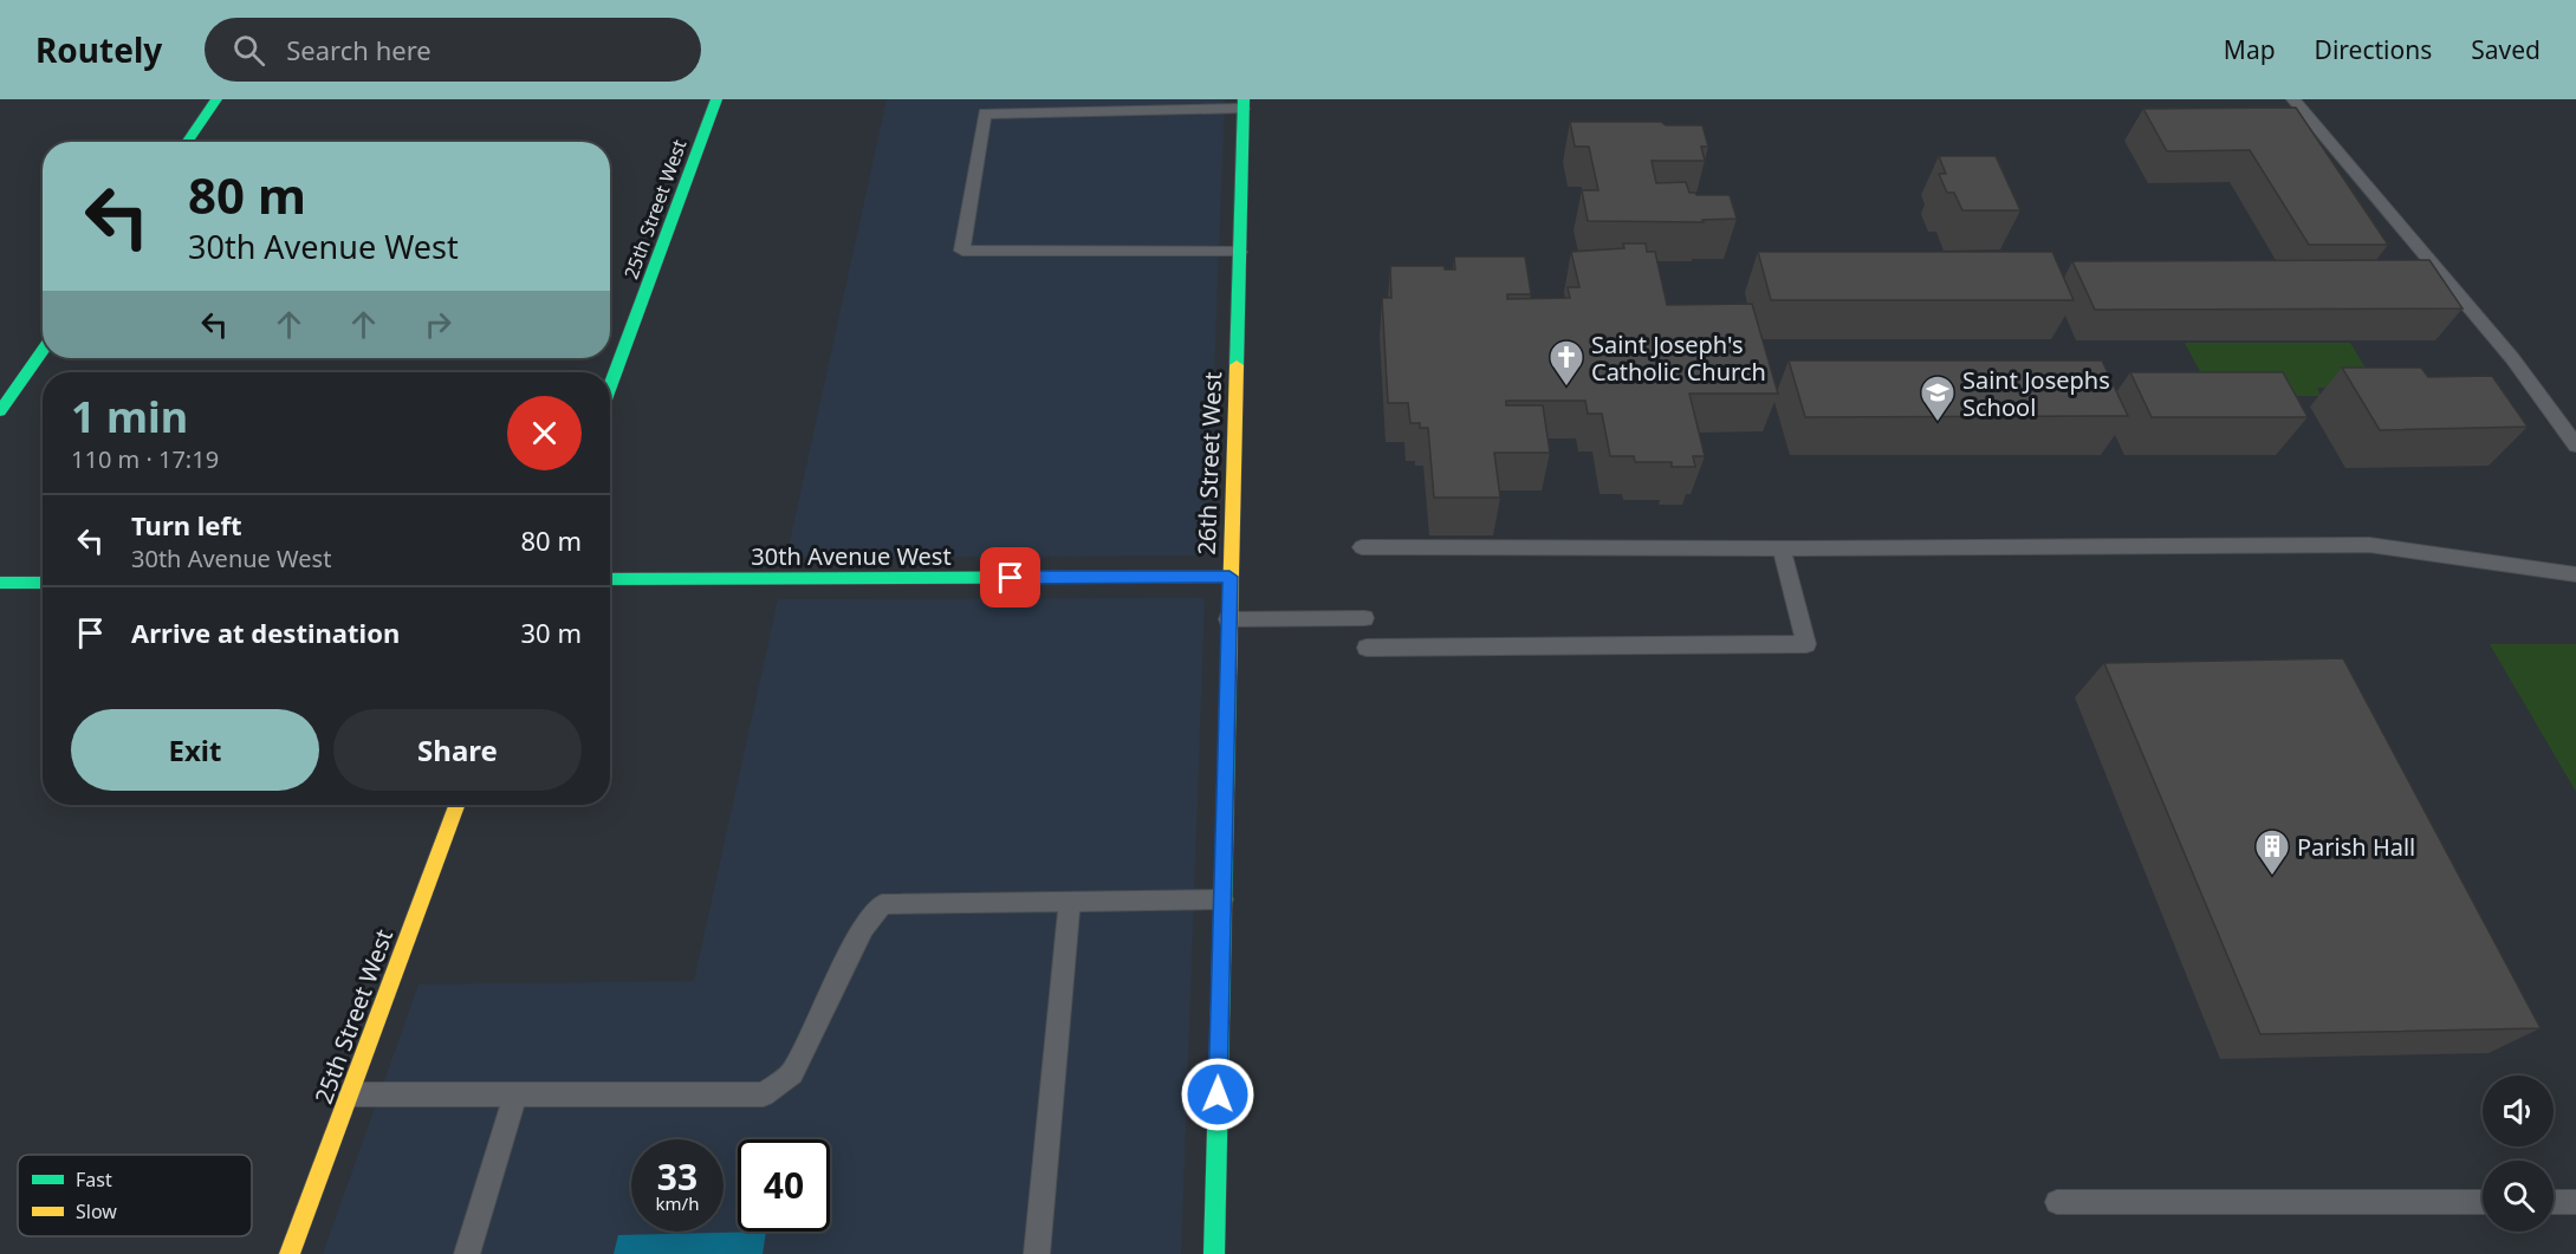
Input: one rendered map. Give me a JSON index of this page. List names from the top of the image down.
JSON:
{
  "streets": {
    "street": ["25th Street West", "26th Street West", "30th Avenue West"]
  },
  "crossings": [
    ["26th Street West", "30th Avenue West"]
  ],
  "places": {
    "church": ["Saint Joseph's Catholic Church"],
    "school or university": ["Saint Josephs School"],
    "building": ["Parish Hall"]
  },
  "legend": ["Fast", "Slow"],
  "page": {
    "header": "Routely",
    "search": "Search here",
    "nav": ["Map", "Directions", "Saved"],
    "turn": ["80 m", "30th Avenue West"],
    "heading": ["1 min", "110 m · 17:19"],
    "list": [
      {
        "name": "Turn left",
        "note": "30th Avenue West",
        "value": "80 m"
      },
      {
        "name": "Arrive at destination",
        "value": "30 m"
      }
    ],
    "buttons": ["Exit", "Share"],
    "speed": "33 km/h",
    "limit": "40"
  }
}
